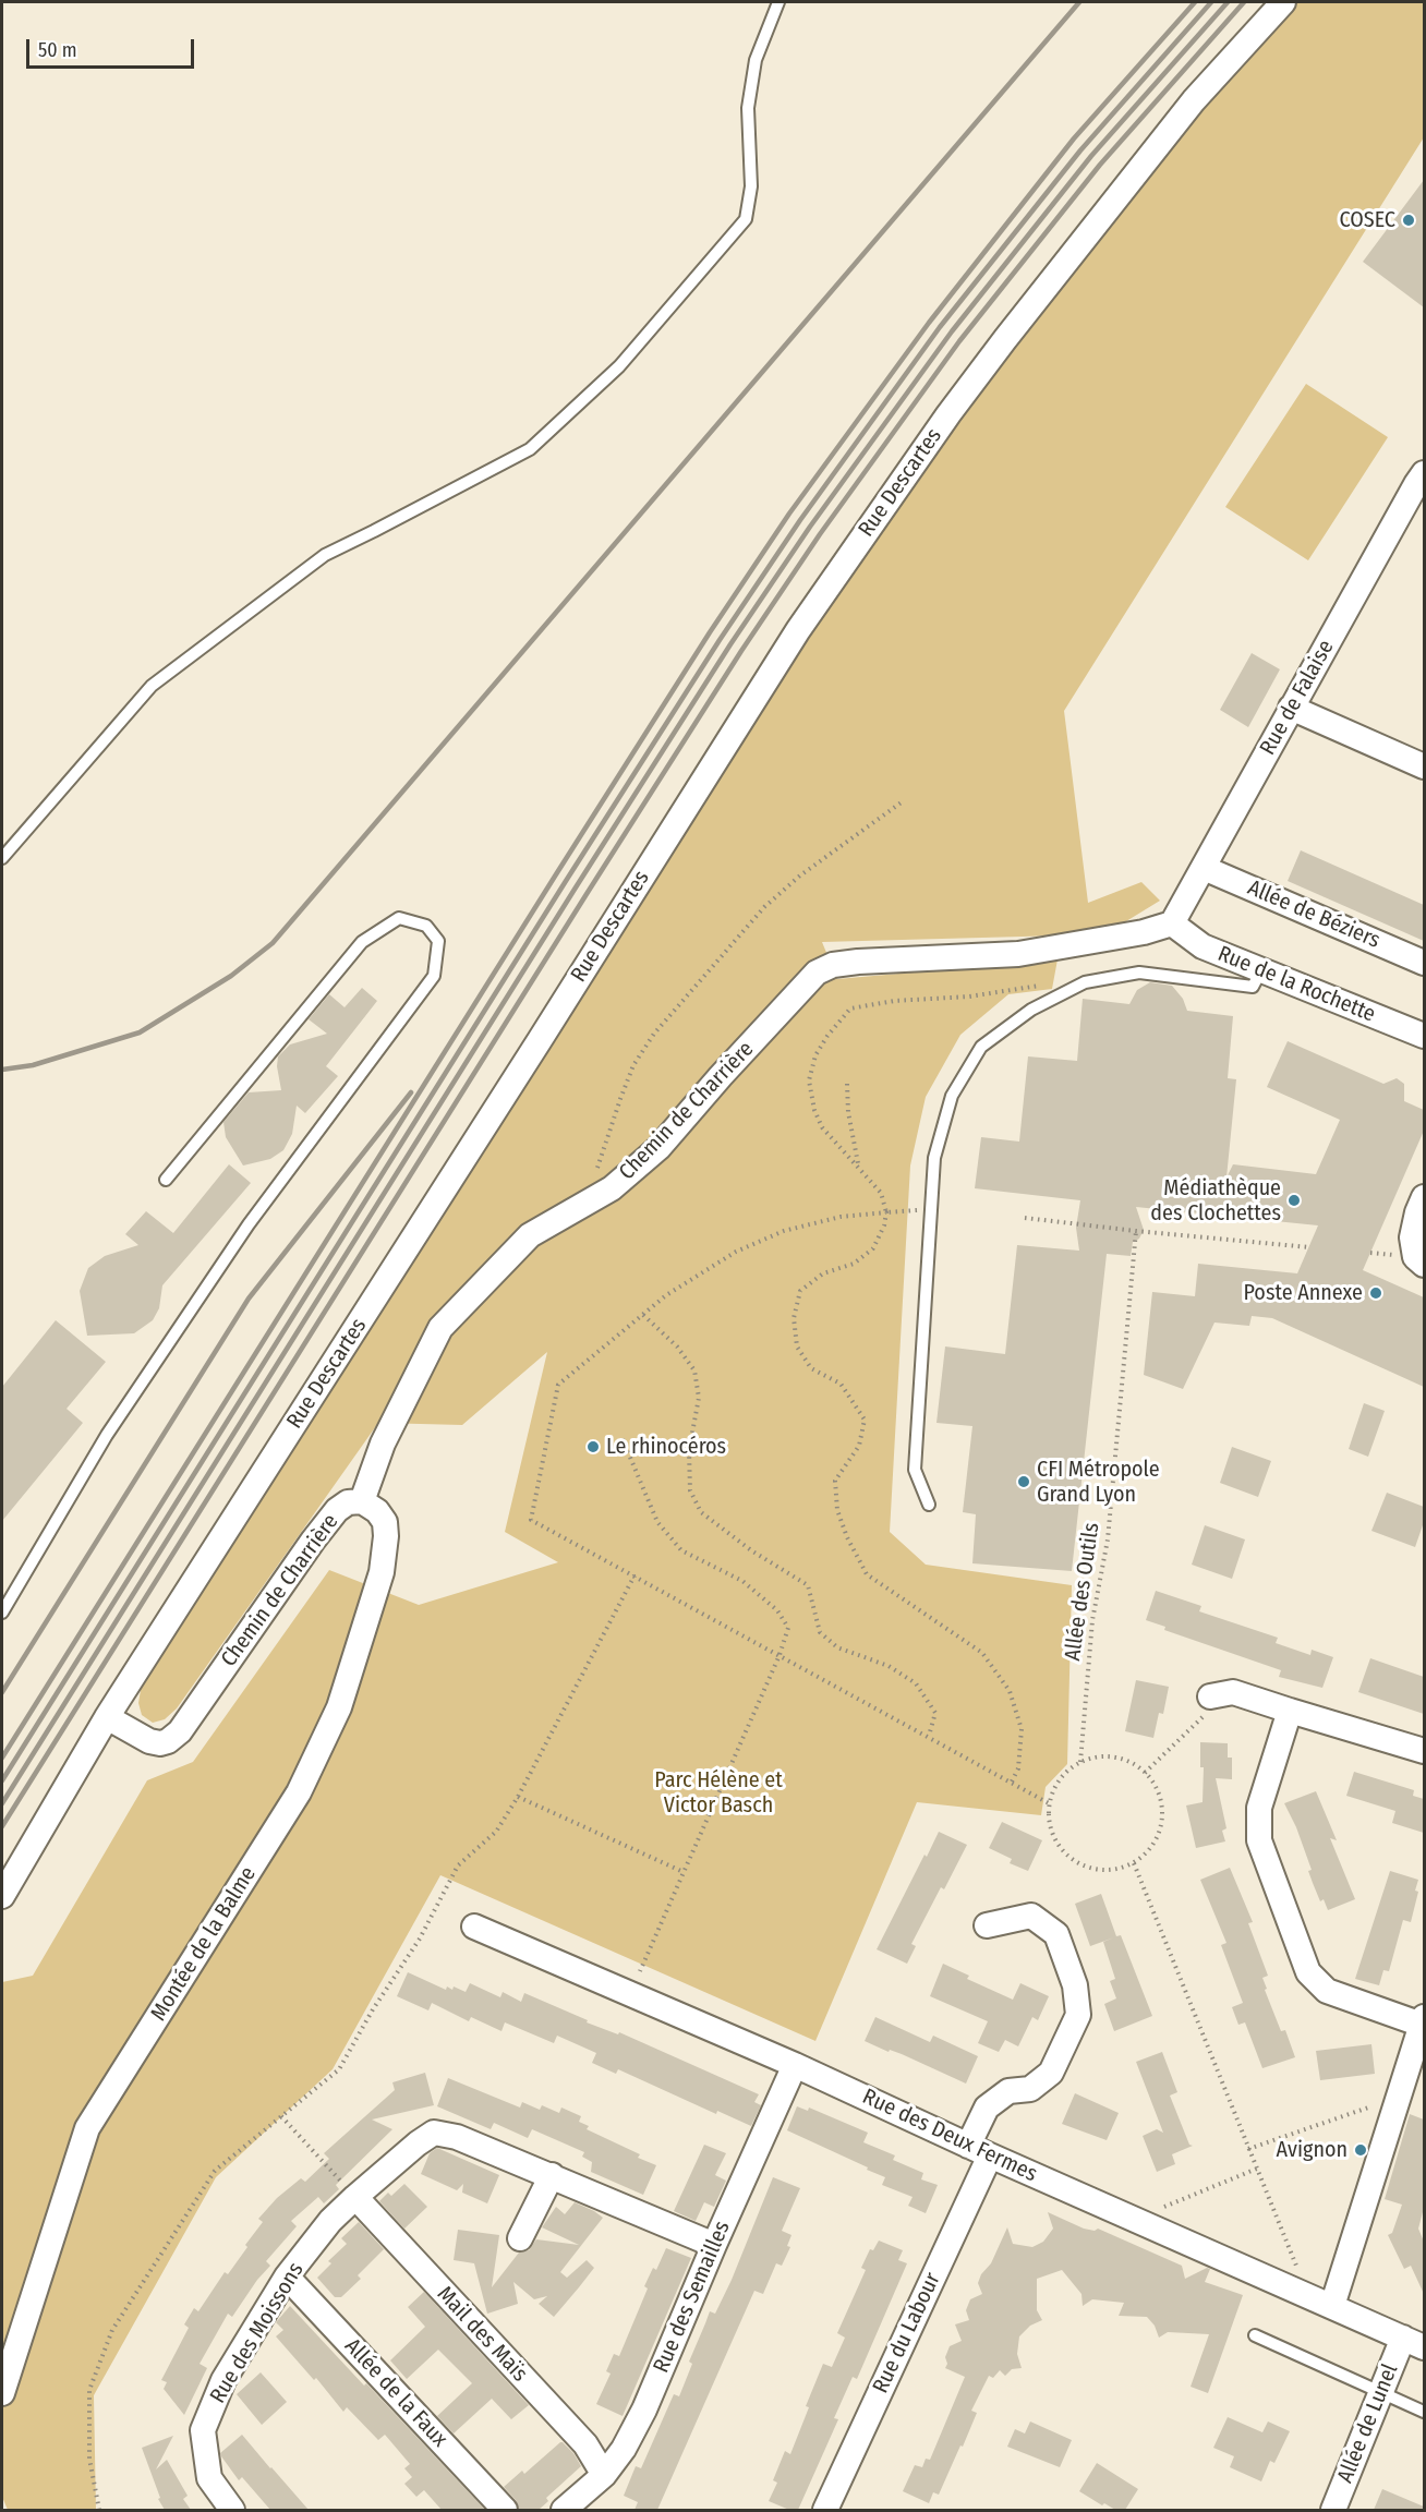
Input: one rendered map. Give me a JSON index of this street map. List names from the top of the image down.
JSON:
{
  "streets": {
    "street": [
      "Rue Descartes",
      "Rue de Falaise",
      "Allée de Béziers",
      "Rue de la Rochette",
      "Chemin de Charrière",
      "Montée de la Balme",
      "Rue des Deux Fermes",
      "Rue des Semailles",
      "Rue des Moissons",
      "Rue du Labour",
      "Mail des Maïs",
      "Allée de la Faux",
      "Allée de Lunel"
    ],
    "path": ["Allée des Outils"]
  },
  "crossings": [
    ["Rue Descartes", "Chemin de Charrière"],
    ["Rue de Falaise", "Allée de Béziers"],
    ["Rue de Falaise", "Rue de la Rochette"],
    ["Rue de Falaise", "Chemin de Charrière"],
    ["Rue de la Rochette", "Chemin de Charrière"],
    ["Chemin de Charrière", "Montée de la Balme"],
    ["Rue des Deux Fermes", "Rue des Semailles"],
    ["Rue des Deux Fermes", "Rue du Labour"],
    ["Rue des Deux Fermes", "Allée de Lunel"],
    ["Rue des Semailles", "Rue des Moissons"],
    ["Rue des Semailles", "Mail des Maïs"],
    ["Rue des Moissons", "Mail des Maïs"],
    ["Rue des Moissons", "Allée de la Faux"]
  ],
  "parks": ["Parc Hélène et Victor Basch"],
  "places": [
    "COSEC",
    "Médiathèque des Clochettes",
    "Poste Annexe",
    "Le rhinocéros",
    "CFI Métropole Grand Lyon",
    "Avignon"
  ],
  "scale_bar": "50 m"
}
